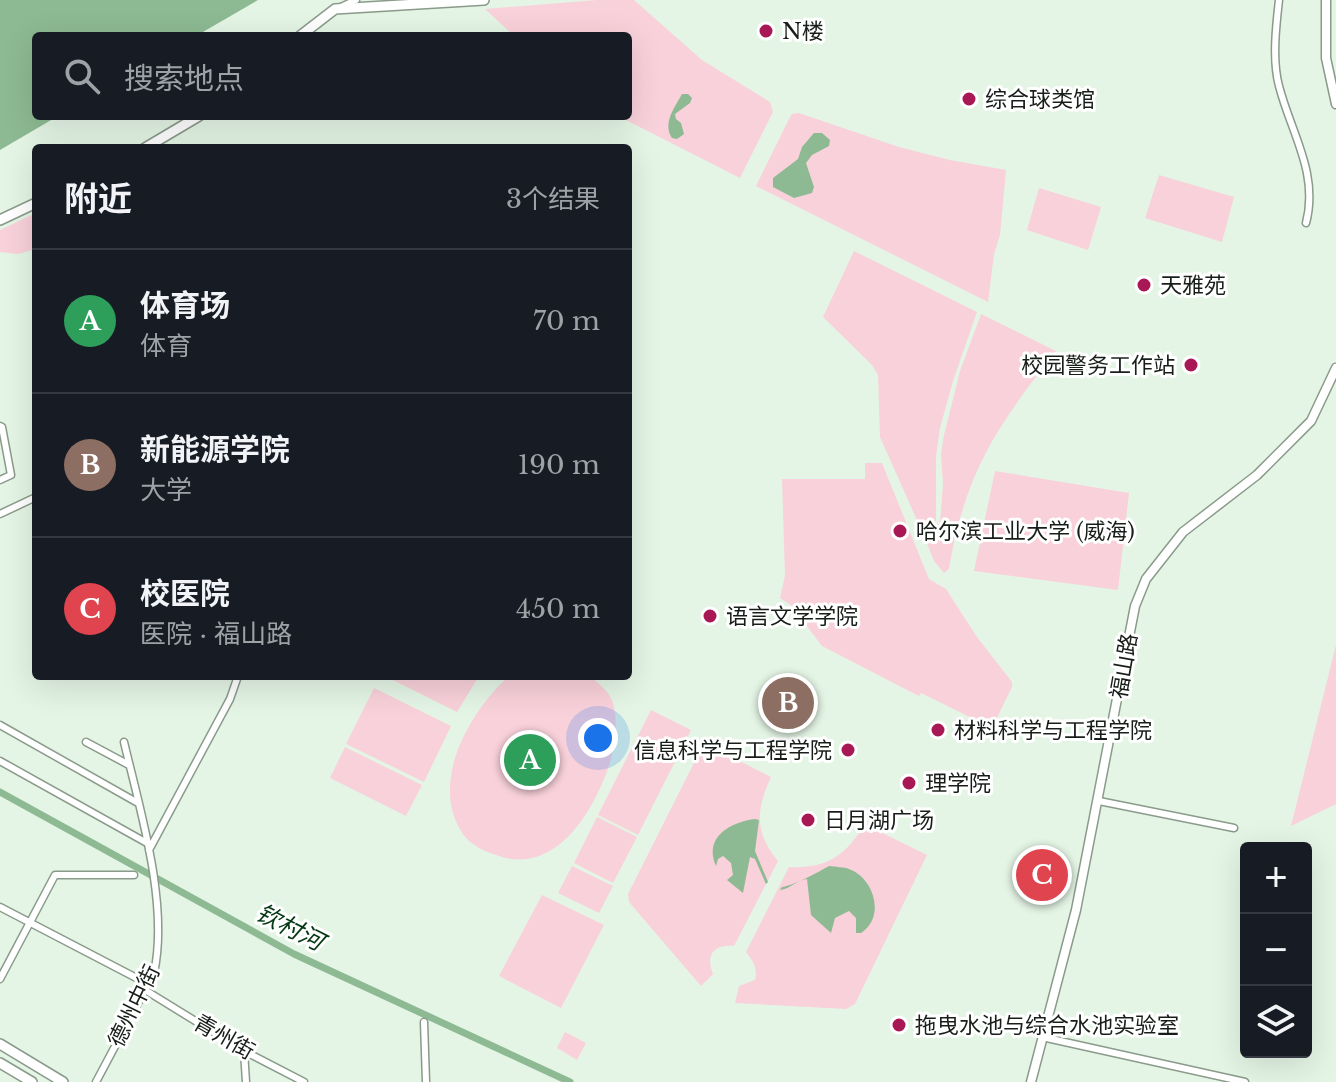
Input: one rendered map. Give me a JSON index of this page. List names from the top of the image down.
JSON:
{
  "streets": {
    "main road": ["福山路"],
    "street": ["德州中街", "青州街"]
  },
  "crossings": [
    ["德州中街", "青州街"]
  ],
  "water": ["钦村河"],
  "places": [
    "N楼",
    "综合球类馆",
    "天雅苑",
    "校园警务工作站",
    "哈尔滨工业大学 (威海)",
    "语言文学学院",
    "材料科学与工程学院",
    "信息科学与工程学院",
    "理学院",
    "日月湖广场",
    "拖曳水池与综合水池实验室"
  ],
  "page": {
    "search": "搜索地点",
    "heading": ["附近", "3个结果"],
    "list": [
      {
        "mark": "A",
        "name": "体育场",
        "note": "体育",
        "value": "70 m"
      },
      {
        "mark": "B",
        "name": "新能源学院",
        "note": "大学",
        "value": "190 m"
      },
      {
        "mark": "C",
        "name": "校医院",
        "note": "医院 · 福山路",
        "value": "450 m"
      }
    ],
    "pins": ["B", "A", "C"],
    "map_buttons": ["+", "−"]
  }
}
